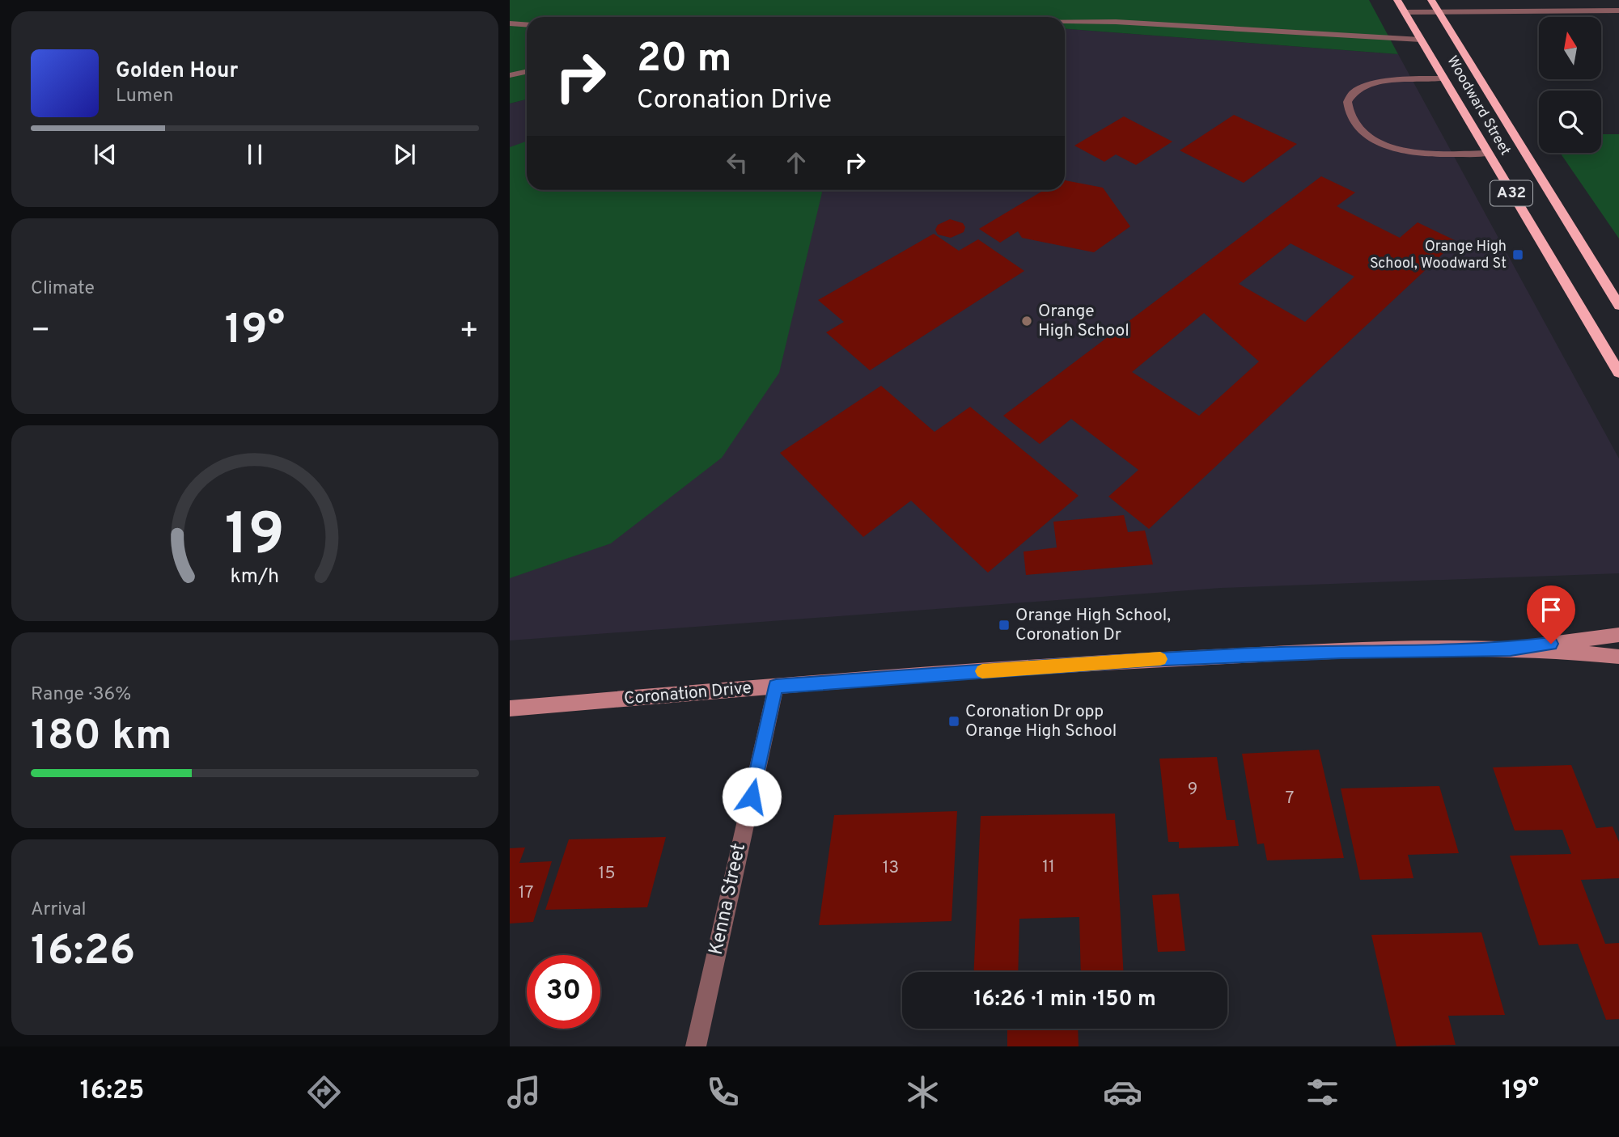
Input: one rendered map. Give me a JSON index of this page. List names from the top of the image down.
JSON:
{
  "streets": {
    "highway": ["Woodward Street", "A32"],
    "main road": ["Coronation Drive"],
    "street": ["Kenna Street"]
  },
  "crossings": [
    ["Coronation Drive", "Kenna Street"]
  ],
  "places": {
    "transit": ["Orange High School, Woodward St", "Orange High School, Coronation Dr", "Coronation Dr opp Orange High School"],
    "other": ["Orange High School"]
  },
  "house_numbers": [
    "9",
    "7",
    "11",
    "13",
    "15",
    "17"
  ],
  "north": "top",
  "page": {
    "turn": ["20 m", "Coronation Drive"],
    "song": ["Golden Hour", "Lumen"],
    "tile": [
      "Climate",
      ["Range · 36%", "180 km"],
      ["Arrival", "16:26"]
    ],
    "heat": ["−", "19°", "+"],
    "limit": "30",
    "trip": "16:26 · 1 min · 150 m",
    "tabs": ["16:25", "19°"],
    "gauge": ["19", "km/h"]
  }
}
